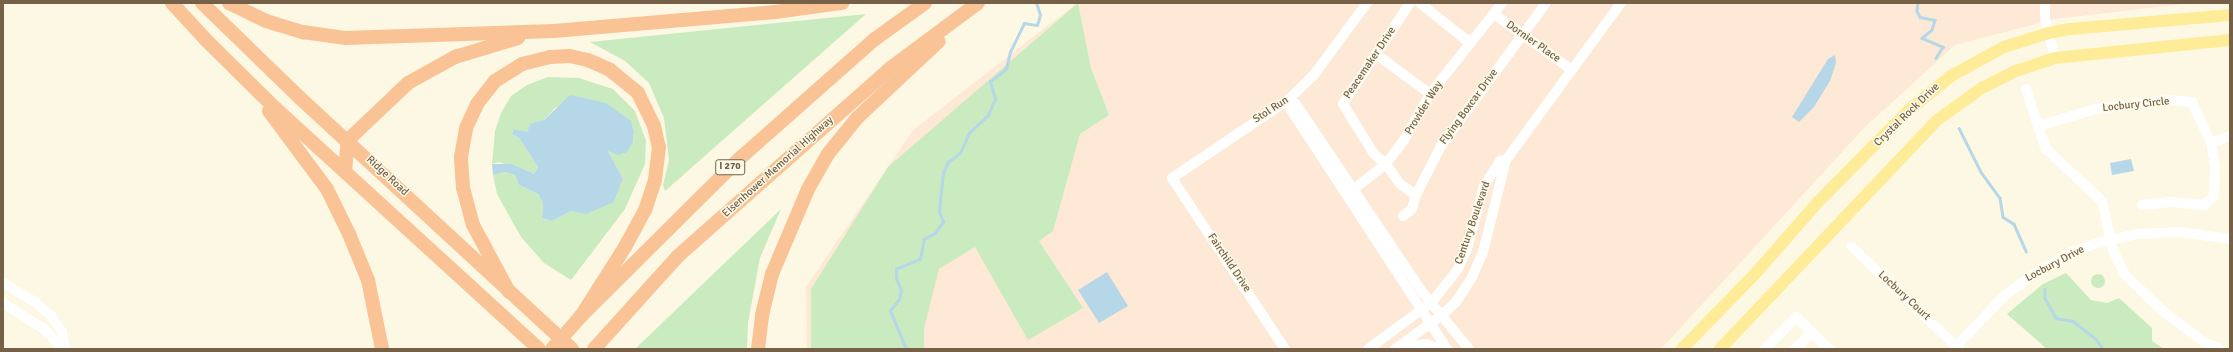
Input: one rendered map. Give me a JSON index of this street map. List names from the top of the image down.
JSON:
{
  "streets": {
    "highway": ["I 270", "Eisenhower Memorial Highway", "Ridge Road"],
    "main road": ["Crystal Rock Drive"],
    "street": [
      "Dornier Place",
      "Peacemaker Drive",
      "Locbury Circle",
      "Flying Boxcar Drive",
      "Provider Way",
      "Stol Run",
      "Century Boulevard",
      "Fairchild Drive",
      "Locbury Drive",
      "Locbury Court"
    ]
  },
  "crossings": [
    ["Dornier Place", "Flying Boxcar Drive"],
    ["Dornier Place", "Provider Way"],
    ["Dornier Place", "Century Boulevard"],
    ["Peacemaker Drive", "Flying Boxcar Drive"],
    ["Peacemaker Drive", "Provider Way"],
    ["Stol Run", "Fairchild Drive"],
    ["Locbury Drive", "Locbury Court"]
  ]
}
